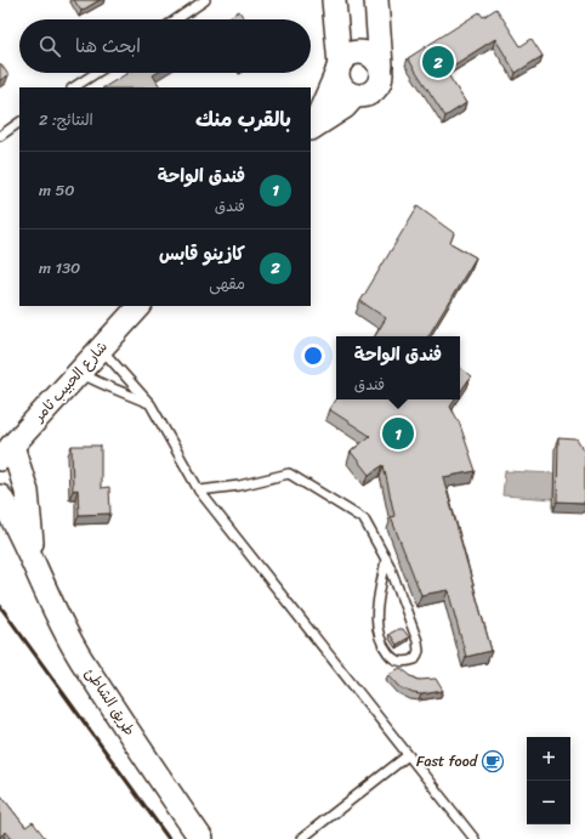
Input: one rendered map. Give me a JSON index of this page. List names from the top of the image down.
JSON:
{
  "streets": {
    "street": ["شارع الحبيب ثامر", "طريق الشاطئ"]
  },
  "crossings": [
    ["شارع الحبيب ثامر", "طريق الشاطئ"]
  ],
  "places": {
    "cafe": ["Fast food"]
  },
  "page": {
    "search": "ابحث هنا",
    "pins": ["2", "1"],
    "heading": ["بالقرب منك", "النتائج: 2"],
    "list": [
      {
        "mark": "1",
        "name": "فندق الواحة",
        "note": "فندق",
        "value": "50 m"
      },
      {
        "mark": "2",
        "name": "كازينو قابس",
        "note": "مقهى",
        "value": "130 m"
      }
    ],
    "popup": ["فندق الواحة", "فندق"],
    "map_buttons": ["+", "−"]
  }
}
